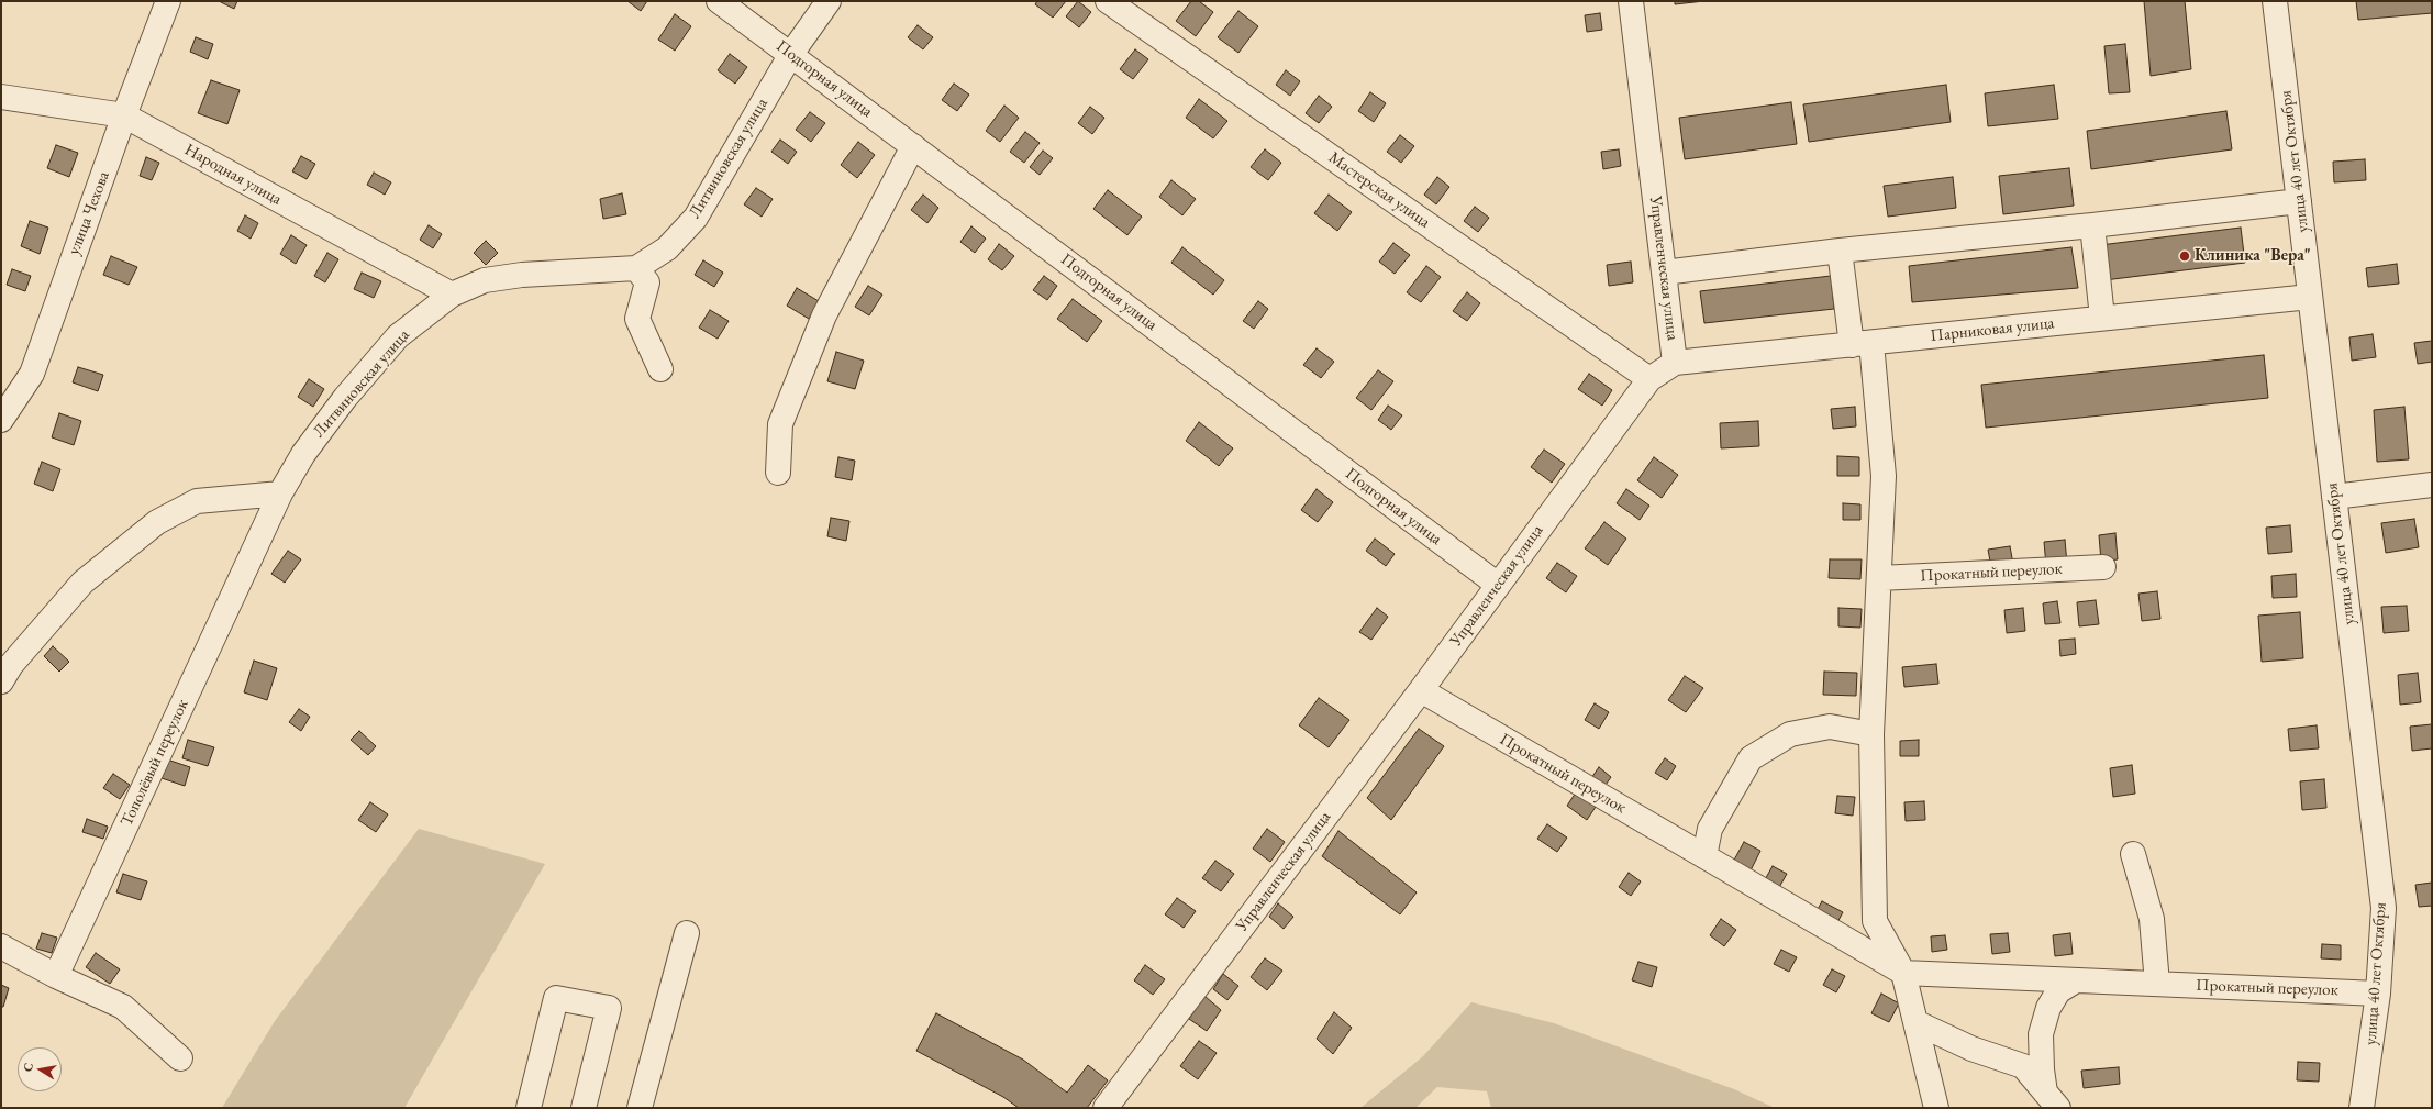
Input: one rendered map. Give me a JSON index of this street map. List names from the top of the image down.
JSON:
{
  "streets": {
    "street": [
      "Подгорная улица",
      "Литвиновская улица",
      "улица 40 лет Октября",
      "Народная улица",
      "Мастерская улица",
      "улица Чехова",
      "Управленческая улица",
      "Парниковая улица",
      "Прокатный переулок",
      "Тополёвый переулок"
    ]
  },
  "crossings": [
    ["Подгорная улица", "Литвиновская улица"],
    ["Подгорная улица", "Управленческая улица"],
    ["Литвиновская улица", "Народная улица"],
    ["Литвиновская улица", "Тополёвый переулок"],
    ["улица 40 лет Октября", "Парниковая улица"],
    ["улица 40 лет Октября", "Прокатный переулок"],
    ["Народная улица", "улица Чехова"],
    ["Мастерская улица", "Управленческая улица"],
    ["Управленческая улица", "Парниковая улица"],
    ["Управленческая улица", "Прокатный переулок"]
  ],
  "places": ["Клиника \"Вера\""],
  "north": "left"
}
